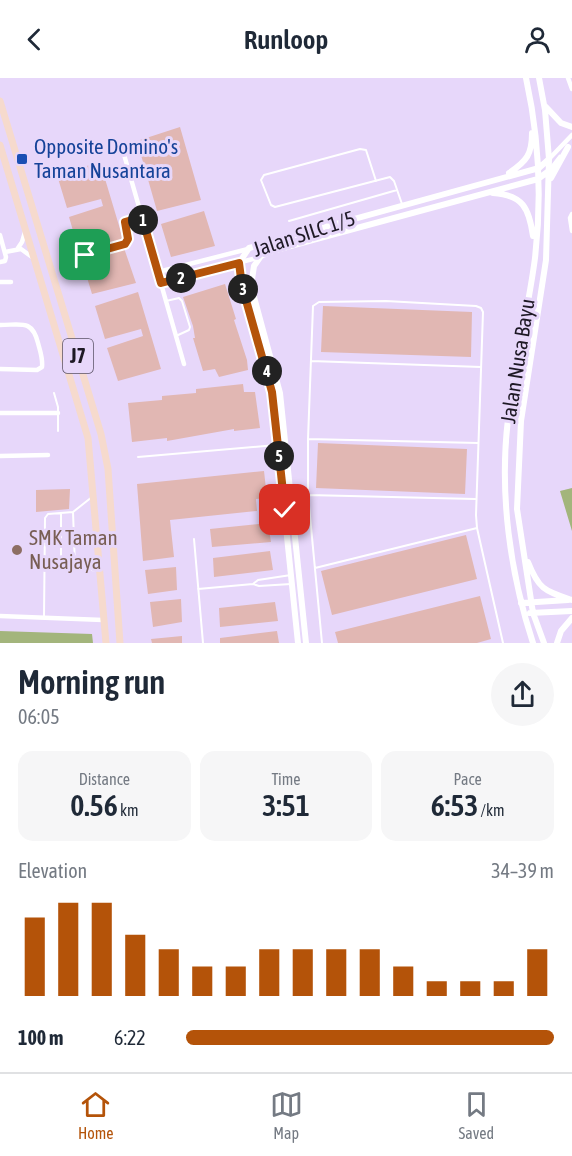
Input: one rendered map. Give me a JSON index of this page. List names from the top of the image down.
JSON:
{
  "streets": {
    "main road": ["Jalan SILC 1/5", "J7", "Jalan Nusa Bayu"]
  },
  "crossings": [
    ["Jalan SILC 1/5", "Jalan Nusa Bayu"]
  ],
  "places": {
    "transit": ["Opposite Domino's Taman Nusantara"],
    "other": ["SMK Taman Nusajaya"]
  },
  "page": {
    "header": "Runloop",
    "pins": [
      "1",
      "2",
      "3",
      "4",
      "5"
    ],
    "heading": ["Morning run", "06:05"],
    "stats": [
      ["Distance", "0.56 km"],
      ["Time", "3:51"],
      ["Pace", "6:53 /km"]
    ],
    "chart": ["Elevation", "34–39 m"],
    "list": [
      {
        "name": "100 m",
        "note": "6:22"
      }
    ],
    "tabs": ["Home", "Map", "Saved"]
  }
}
